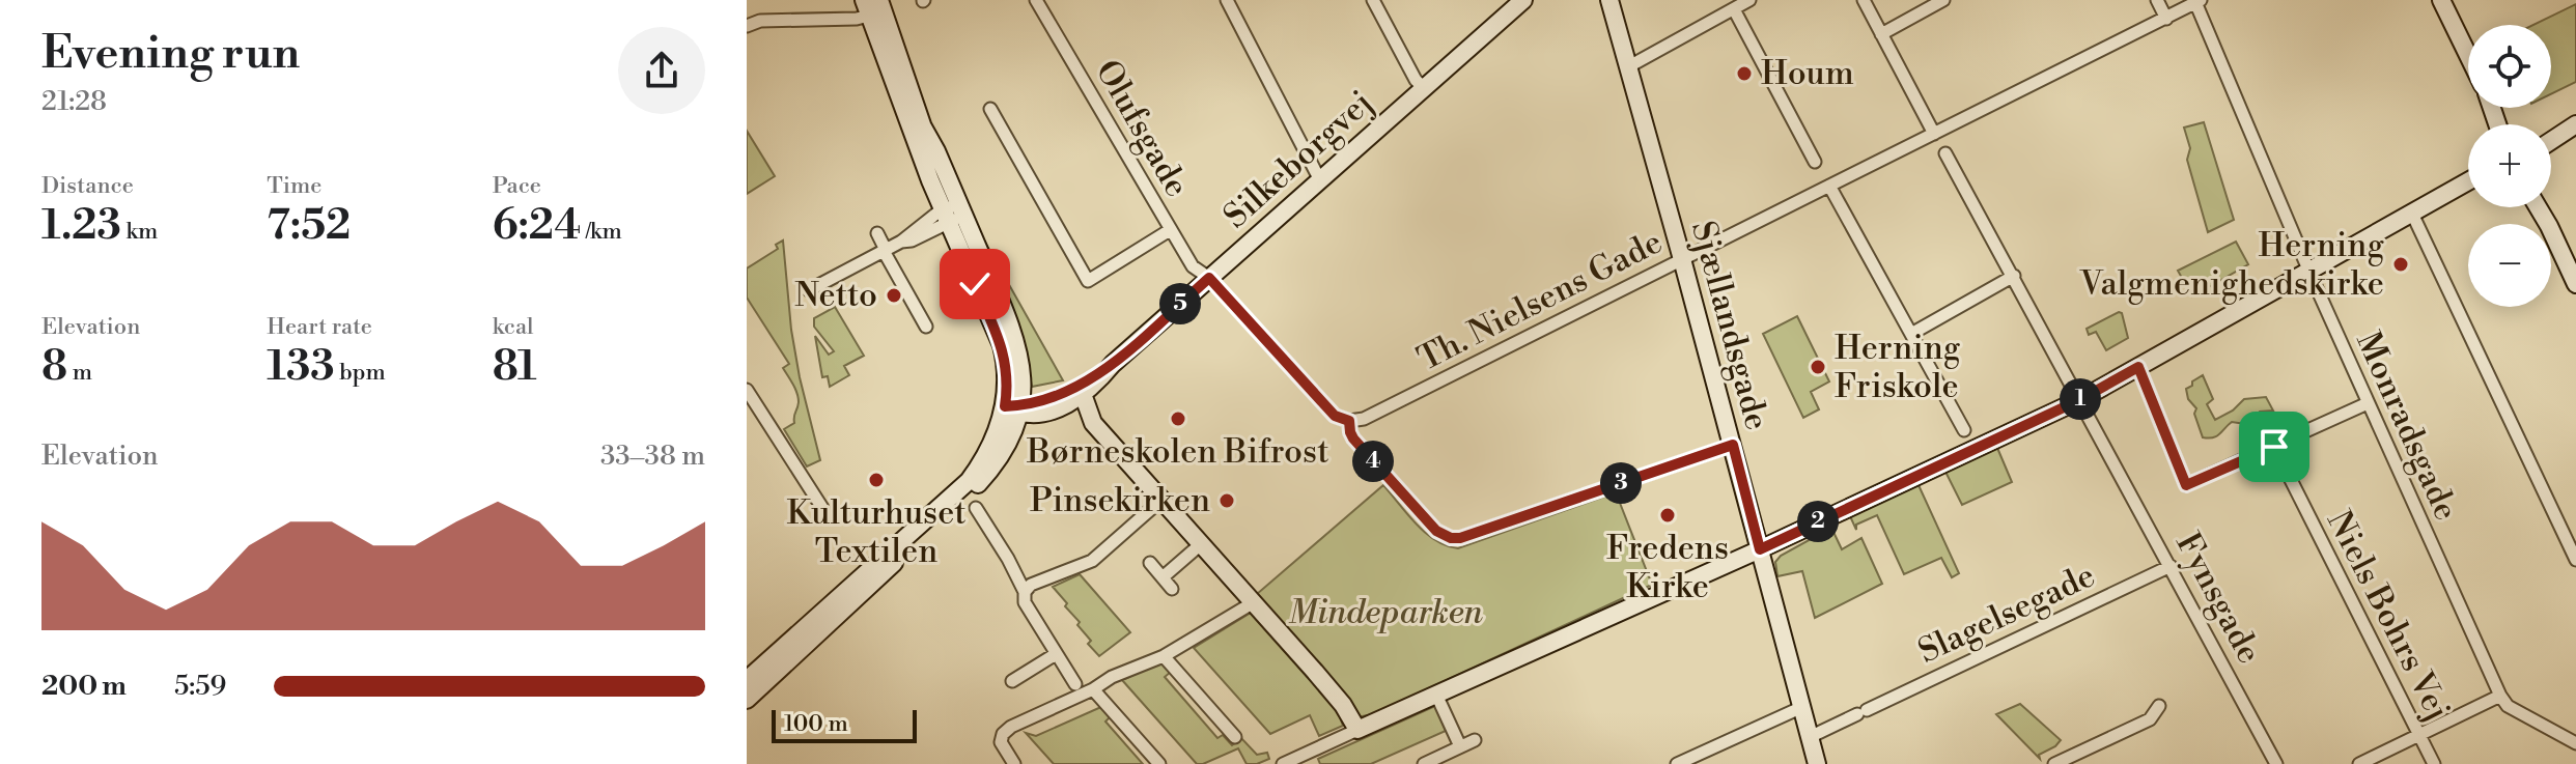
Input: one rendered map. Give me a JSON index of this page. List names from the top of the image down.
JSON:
{
  "streets": {
    "street": [
      "Olufsgade",
      "Silkeborgvej",
      "Th. Nielsens Gade",
      "Sjællandsgade",
      "Monradsgade",
      "Fynsgade",
      "Slagelsegade",
      "Niels Bohrs Vej"
    ]
  },
  "crossings": [
    ["Olufsgade", "Silkeborgvej"],
    ["Th. Nielsens Gade", "Sjællandsgade"],
    ["Th. Nielsens Gade", "Monradsgade"],
    ["Sjællandsgade", "Slagelsegade"],
    ["Fynsgade", "Slagelsegade"]
  ],
  "parks": ["Mindeparken"],
  "places": [
    "Houm",
    "Herning Valgmenighedskirke",
    "Netto",
    "Herning Friskole",
    "Børneskolen Bifrost",
    "Kulturhuset Textilen",
    "Pinsekirken",
    "Fredens Kirke"
  ],
  "scale_bar": "100 m",
  "page": {
    "heading": ["Evening run", "21:28"],
    "map_buttons": ["+", "−"],
    "stats": [
      ["Distance", "1.23 km"],
      ["Time", "7:52"],
      ["Pace", "6:24 /km"],
      ["Elevation", "8 m"],
      ["Heart rate", "133 bpm"],
      ["kcal", "81"]
    ],
    "pins": [
      "5",
      "1",
      "4",
      "3",
      "2"
    ],
    "chart": ["Elevation", "33–38 m"],
    "list": [
      {
        "name": "200 m",
        "note": "5:59"
      }
    ],
    "scale": "100 m"
  }
}
